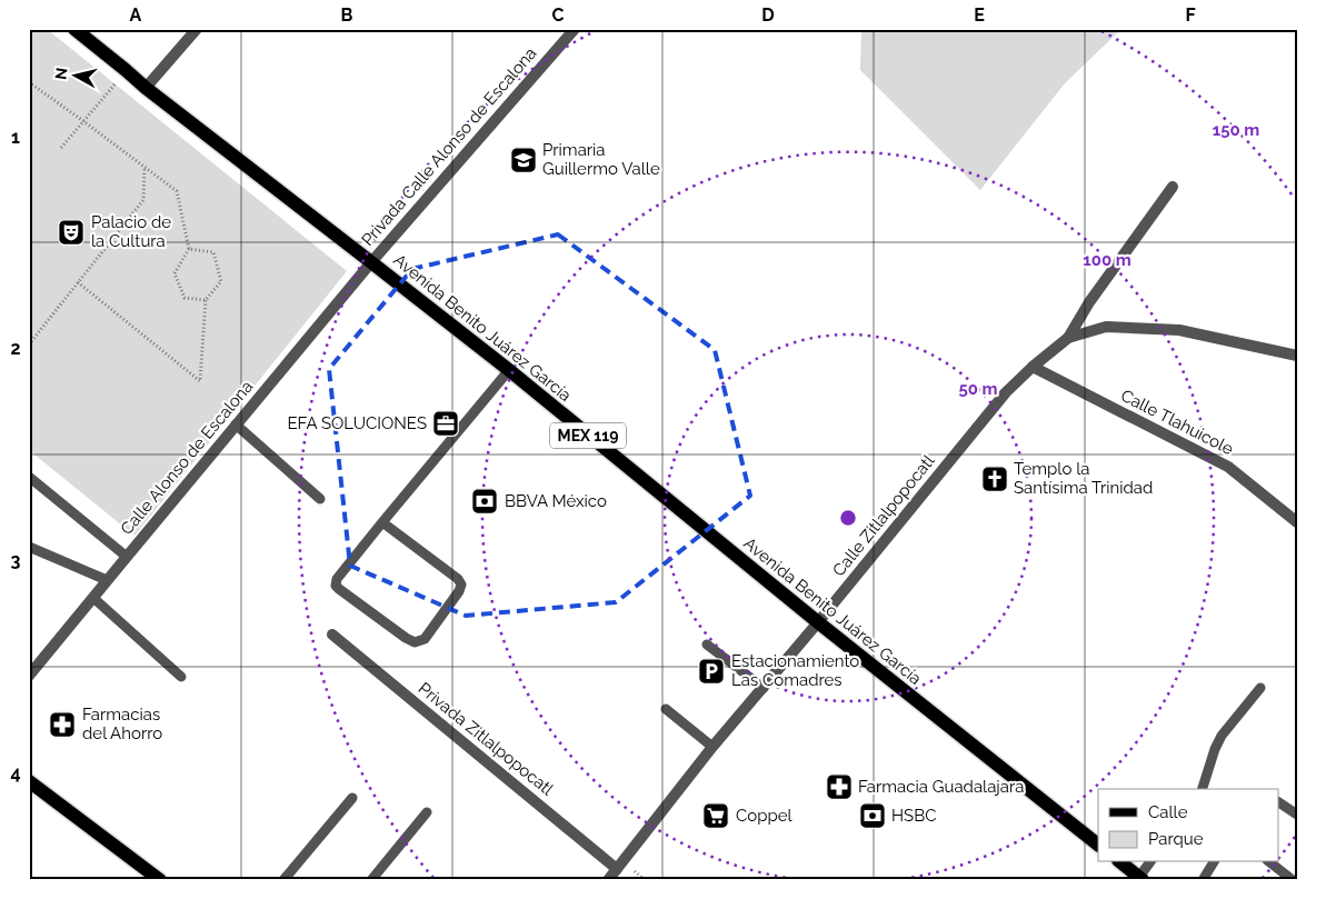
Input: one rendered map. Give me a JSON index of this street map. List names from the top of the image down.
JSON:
{
  "streets": {
    "main road": ["Avenida Benito Juárez García", "MEX 119"],
    "street": [
      "Privada Calle Alonso de Escalona",
      "Calle Tlahuicole",
      "Calle Alonso de Escalona",
      "Calle Zitlalpopocatl",
      "Privada Zitlalpopocatl"
    ]
  },
  "crossings": [
    ["Privada Calle Alonso de Escalona", "Avenida Benito Juárez García"],
    ["Privada Calle Alonso de Escalona", "Calle Alonso de Escalona"],
    ["Avenida Benito Juárez García", "Calle Alonso de Escalona"],
    ["Avenida Benito Juárez García", "Calle Zitlalpopocatl"],
    ["Calle Tlahuicole", "Calle Zitlalpopocatl"],
    ["Calle Zitlalpopocatl", "Privada Zitlalpopocatl"]
  ],
  "places": {
    "school or university": ["Primaria Guillermo Valle"],
    "theatre": ["Palacio de la Cultura"],
    "office": ["EFA SOLUCIONES"],
    "church": ["Templo la Santísima Trinidad"],
    "bank": ["BBVA México", "HSBC"],
    "parking": ["Estacionamiento Las Comadres"],
    "pharmacy": ["Farmacias del Ahorro", "Farmacia Guadalajara"],
    "supermarket": ["Coppel"]
  },
  "legend": ["Calle", "Parque"],
  "north": "left",
  "grid": {
    "columns": [
      "A",
      "B",
      "C",
      "D",
      "E",
      "F"
    ],
    "rows": [
      "1",
      "2",
      "3",
      "4"
    ]
  },
  "rings": ["150 m", "100 m", "50 m"]
}
